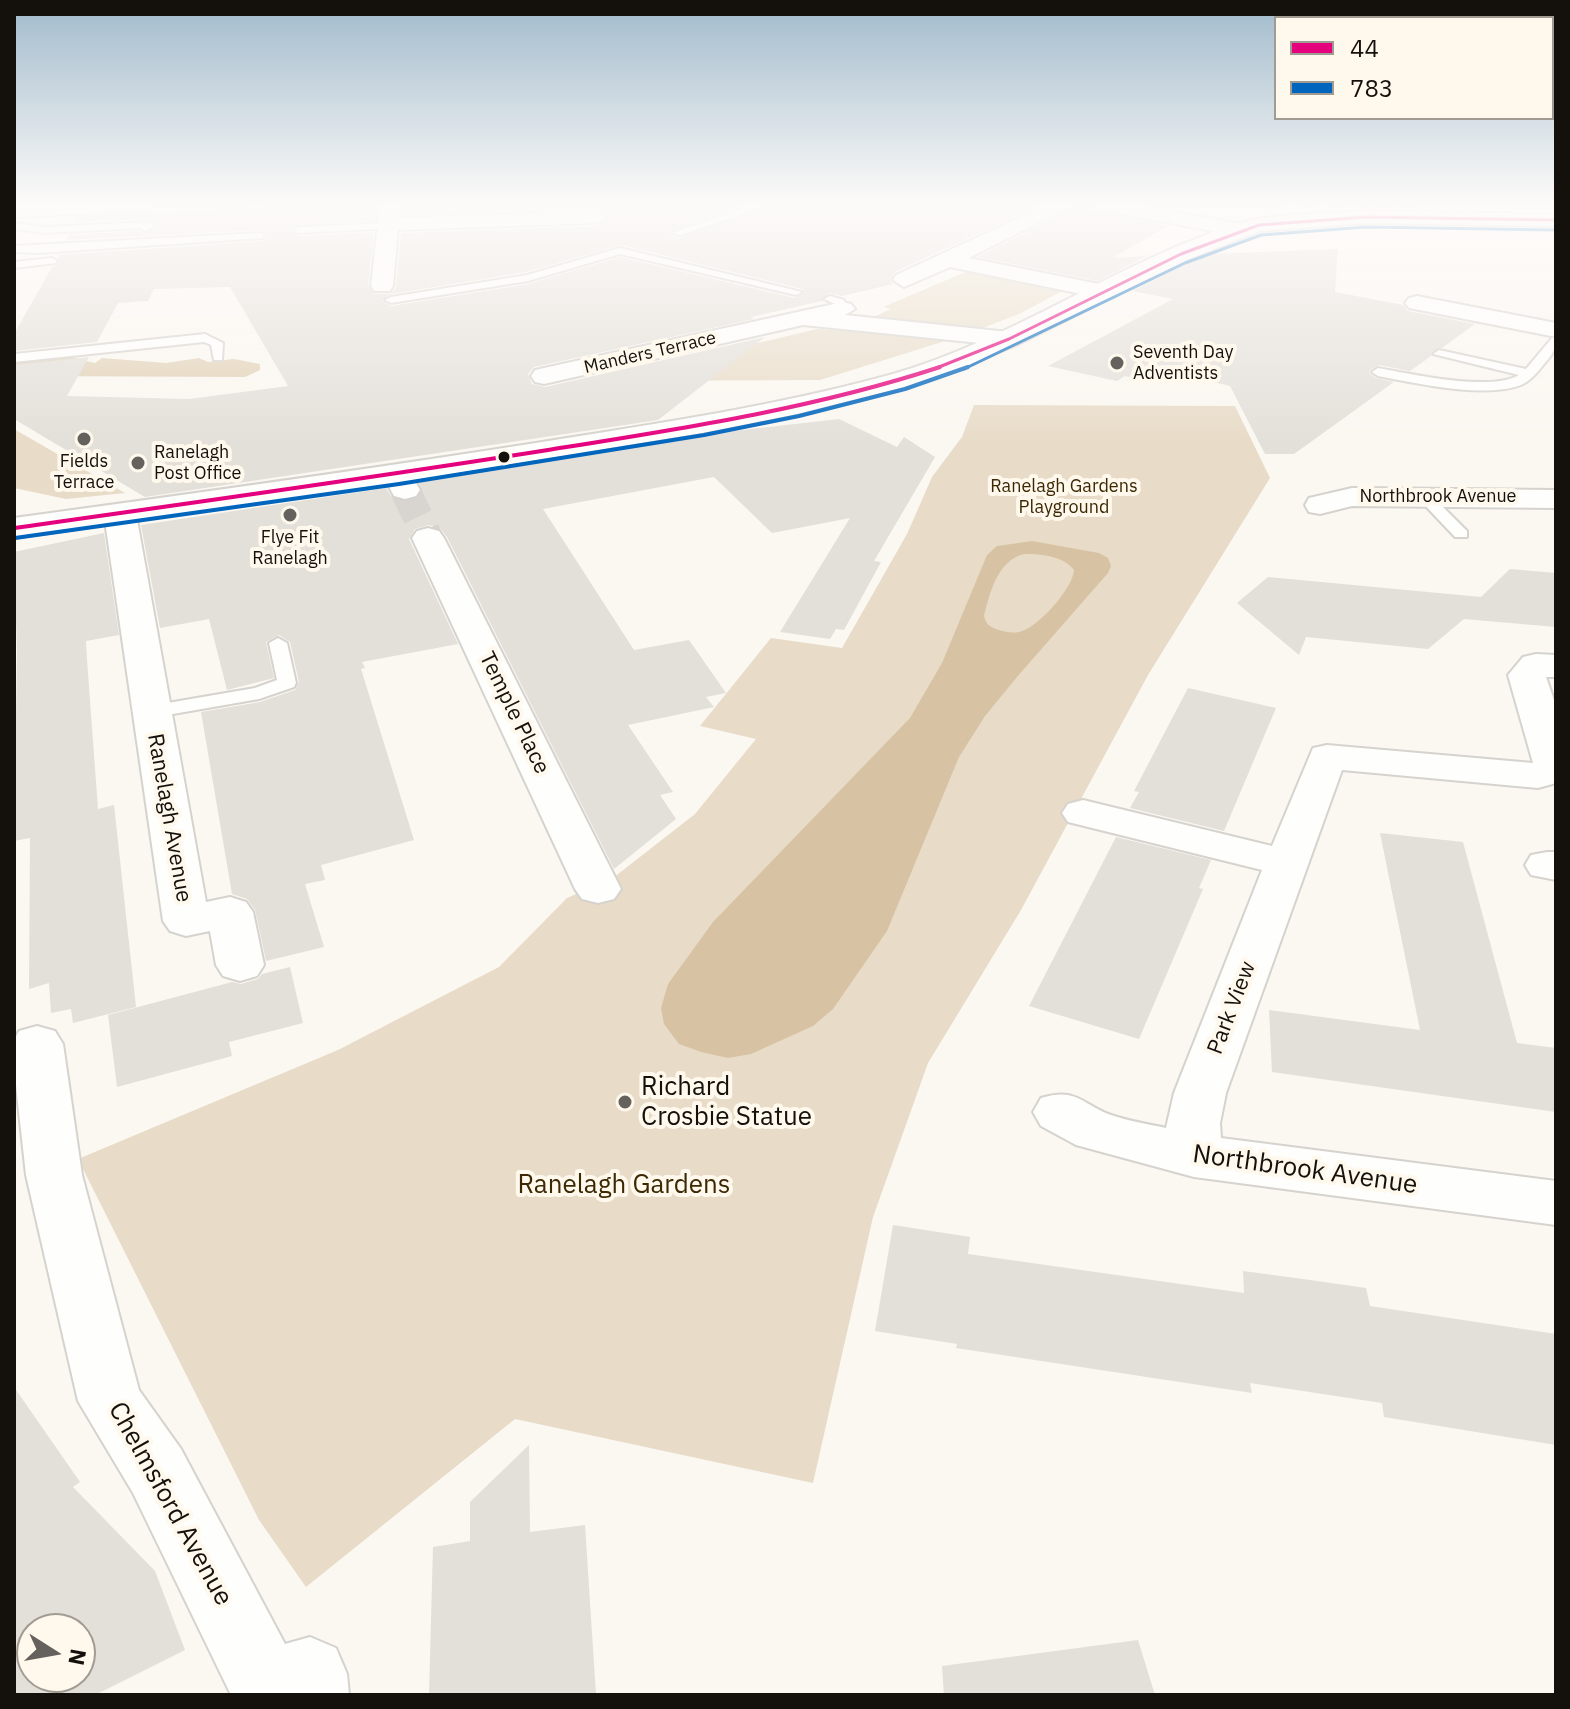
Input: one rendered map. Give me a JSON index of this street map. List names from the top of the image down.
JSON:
{
  "streets": {
    "street": [
      "Manders Terrace",
      "Northbrook Avenue",
      "Temple Place",
      "Ranelagh Avenue",
      "Park View",
      "Chelmsford Avenue"
    ]
  },
  "crossings": [
    ["Northbrook Avenue", "Park View"]
  ],
  "parks": ["Ranelagh Gardens Playground", "Ranelagh Gardens"],
  "places": [
    "Seventh Day Adventists",
    "Fields Terrace",
    "Ranelagh Post Office",
    "Flye Fit Ranelagh",
    "Richard Crosbie Statue"
  ],
  "lines": ["transit line 44", "transit line 783"],
  "legend": ["44", "783"],
  "north": "right"
}
